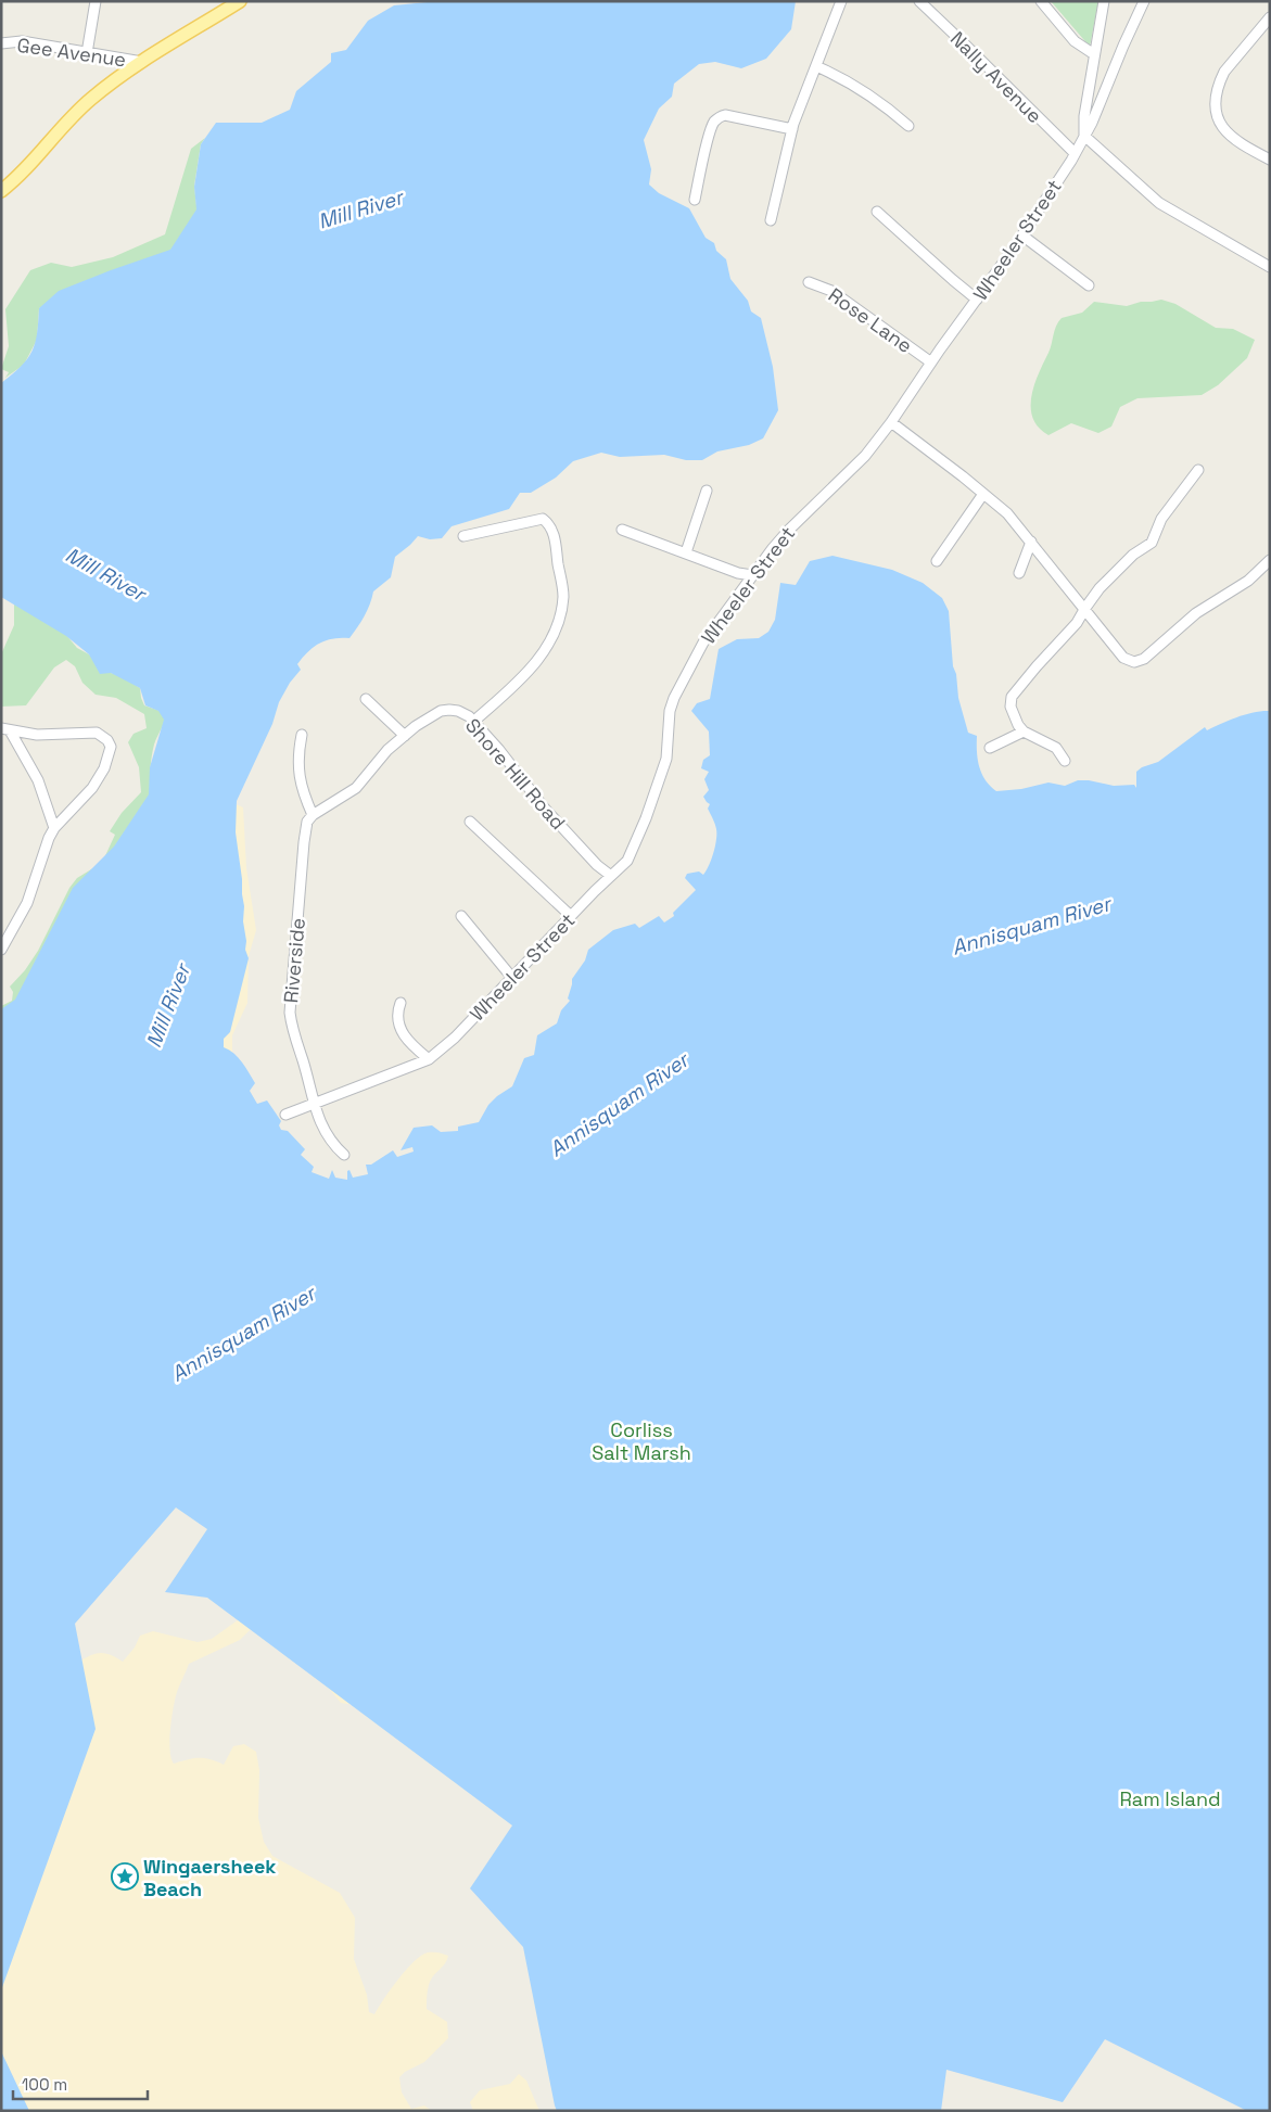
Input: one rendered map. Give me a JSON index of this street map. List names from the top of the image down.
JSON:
{
  "streets": {
    "street": [
      "Gee Avenue",
      "Nally Avenue",
      "Wheeler Street",
      "Rose Lane",
      "Shore Hill Road",
      "Riverside"
    ]
  },
  "crossings": [
    ["Nally Avenue", "Wheeler Street"],
    ["Wheeler Street", "Rose Lane"],
    ["Wheeler Street", "Shore Hill Road"],
    ["Wheeler Street", "Riverside"],
    ["Shore Hill Road", "Riverside"]
  ],
  "water": ["Mill River", "Annisquam River"],
  "parks": ["Corliss Salt Marsh", "Ram Island"],
  "places": {
    "place": ["Wingaersheek Beach"]
  },
  "scale_bar": "100 m"
}
